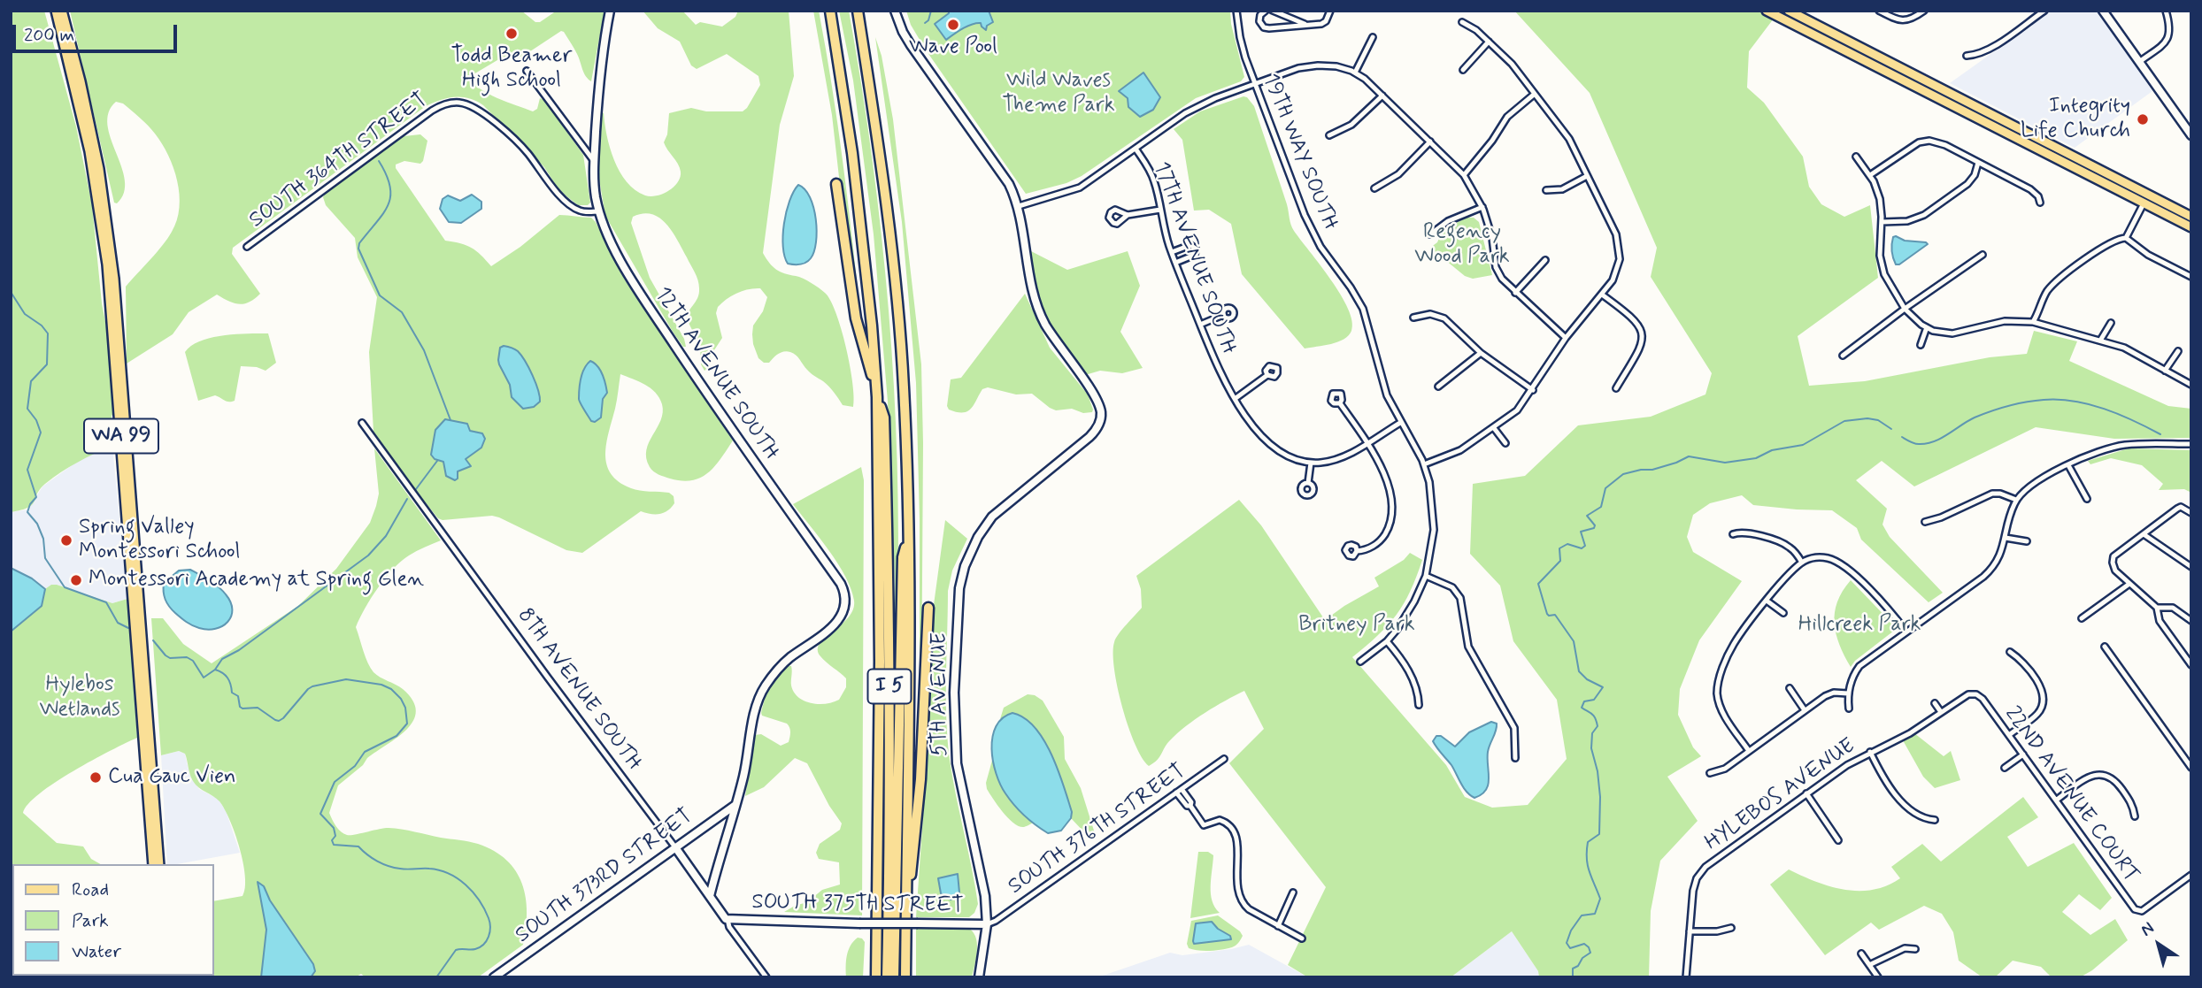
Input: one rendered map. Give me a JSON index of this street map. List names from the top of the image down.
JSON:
{
  "streets": {
    "highway": ["I 5"],
    "main road": ["WA 99"],
    "street": [
      "19TH WAY SOUTH",
      "SOUTH 364TH STREET",
      "17TH AVENUE SOUTH",
      "12TH AVENUE SOUTH",
      "8TH AVENUE SOUTH",
      "5TH AVENUE",
      "HYLEBOS AVENUE",
      "22ND AVENUE COURT",
      "SOUTH 376TH STREET",
      "SOUTH 373RD STREET",
      "SOUTH 375TH STREET"
    ]
  },
  "crossings": [
    ["SOUTH 364TH STREET", "12TH AVENUE SOUTH"],
    ["12TH AVENUE SOUTH", "SOUTH 373RD STREET"],
    ["8TH AVENUE SOUTH", "SOUTH 373RD STREET"],
    ["8TH AVENUE SOUTH", "SOUTH 375TH STREET"],
    ["5TH AVENUE", "SOUTH 376TH STREET"],
    ["5TH AVENUE", "SOUTH 375TH STREET"],
    ["HYLEBOS AVENUE", "22ND AVENUE COURT"],
    ["SOUTH 376TH STREET", "SOUTH 375TH STREET"]
  ],
  "parks": [
    "Wild Waves Theme Park",
    "Regency Wood Park",
    "Britney Park",
    "Hillcreek Park",
    "Hylebos Wetlands"
  ],
  "places": [
    "Wave Pool",
    "Todd Beamer High School",
    "Integrity Life Church",
    "Spring Valley Montessori School",
    "Montessori Academy at Spring Glen",
    "Cua Gauc Vien"
  ],
  "legend": ["Road", "Park", "Water"],
  "scale_bar": "200 m",
  "north": "top left"
}
